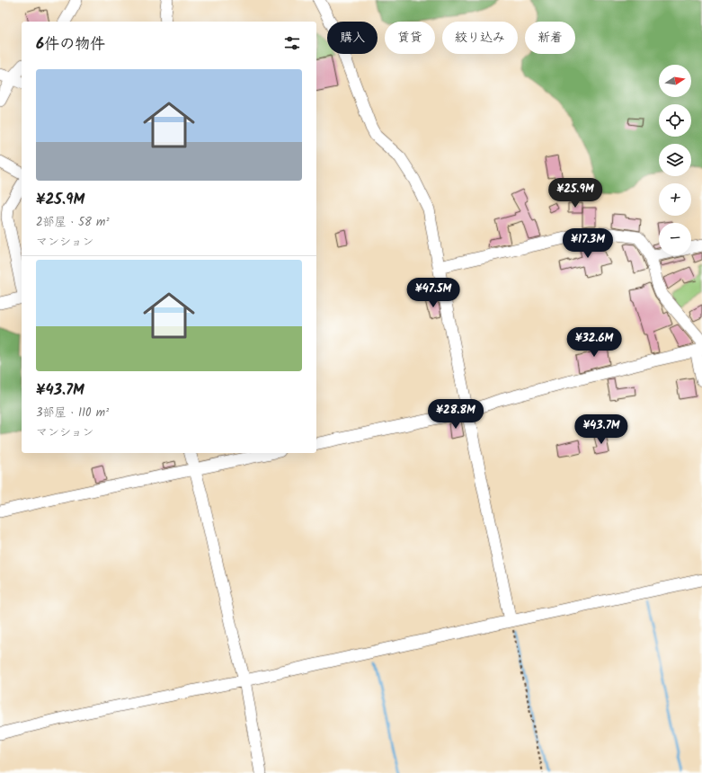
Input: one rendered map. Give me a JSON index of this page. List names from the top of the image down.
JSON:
{
  "north": "right",
  "page": {
    "chip": [
      "購入",
      "賃貸",
      "絞り込み",
      "新着"
    ],
    "heading": "6件の物件",
    "map_buttons": ["+", "−"],
    "list": [
      {
        "name": "¥25.9M",
        "note": "2部屋 · 58 m² · マンション"
      },
      {
        "name": "¥43.7M",
        "note": "3部屋 · 110 m² · マンション"
      }
    ],
    "price": [
      "¥25.9M",
      "¥17.3M",
      "¥47.5M",
      "¥32.6M",
      "¥28.8M",
      "¥43.7M"
    ]
  }
}
